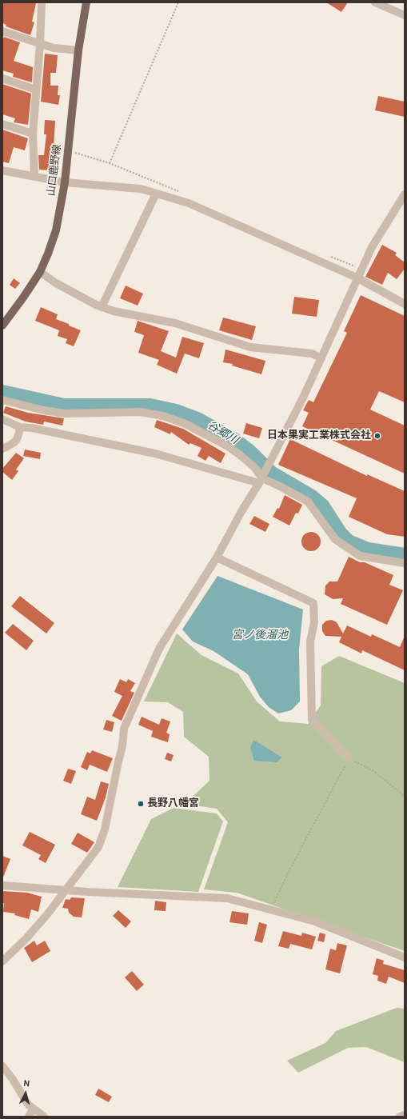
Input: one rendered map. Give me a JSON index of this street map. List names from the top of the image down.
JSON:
{
  "streets": {
    "main road": ["山口鹿野線"]
  },
  "water": ["谷郷川", "宮ノ後溜池"],
  "places": ["日本果実工業株式会社", "長野八幡宮"],
  "north": "top"
}
